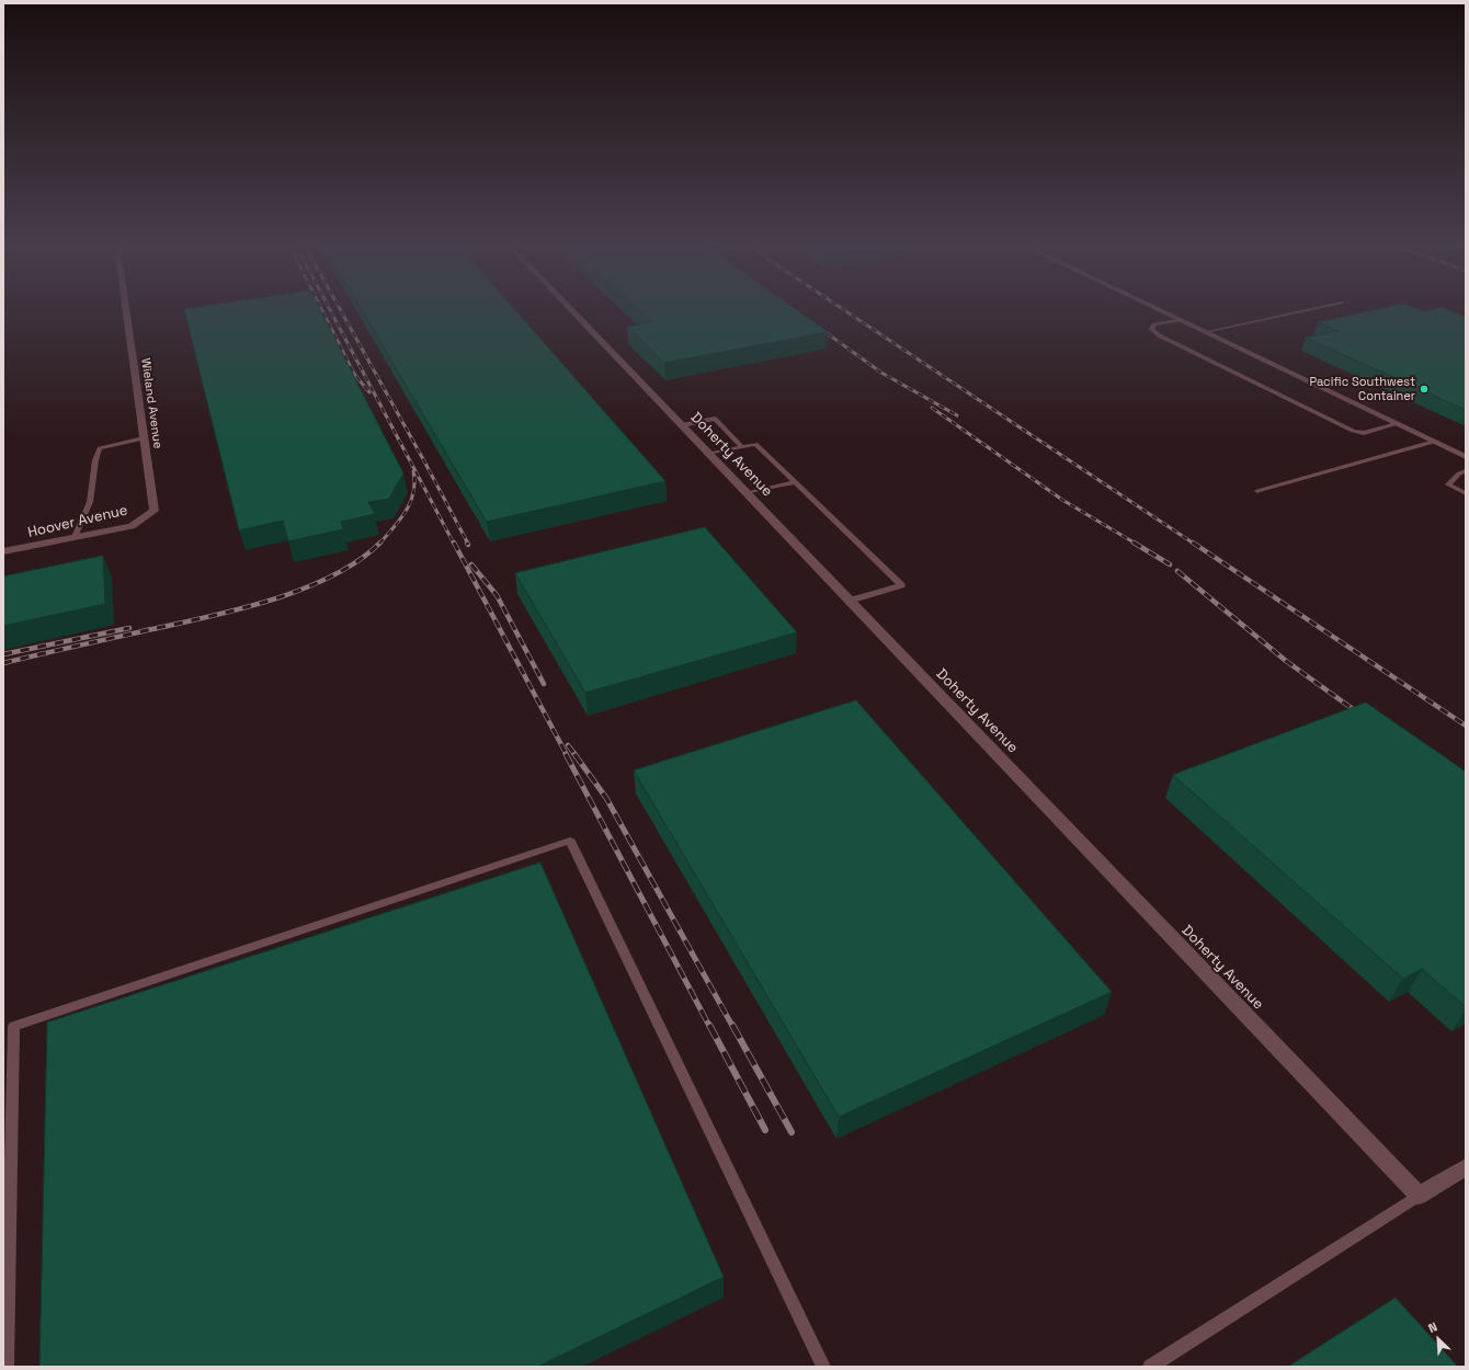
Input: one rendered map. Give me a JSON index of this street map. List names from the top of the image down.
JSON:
{
  "streets": {
    "street": ["Wieland Avenue", "Doherty Avenue", "Hoover Avenue"]
  },
  "crossings": [
    ["Wieland Avenue", "Hoover Avenue"]
  ],
  "places": ["Pacific Southwest Container"],
  "north": "top left"
}
